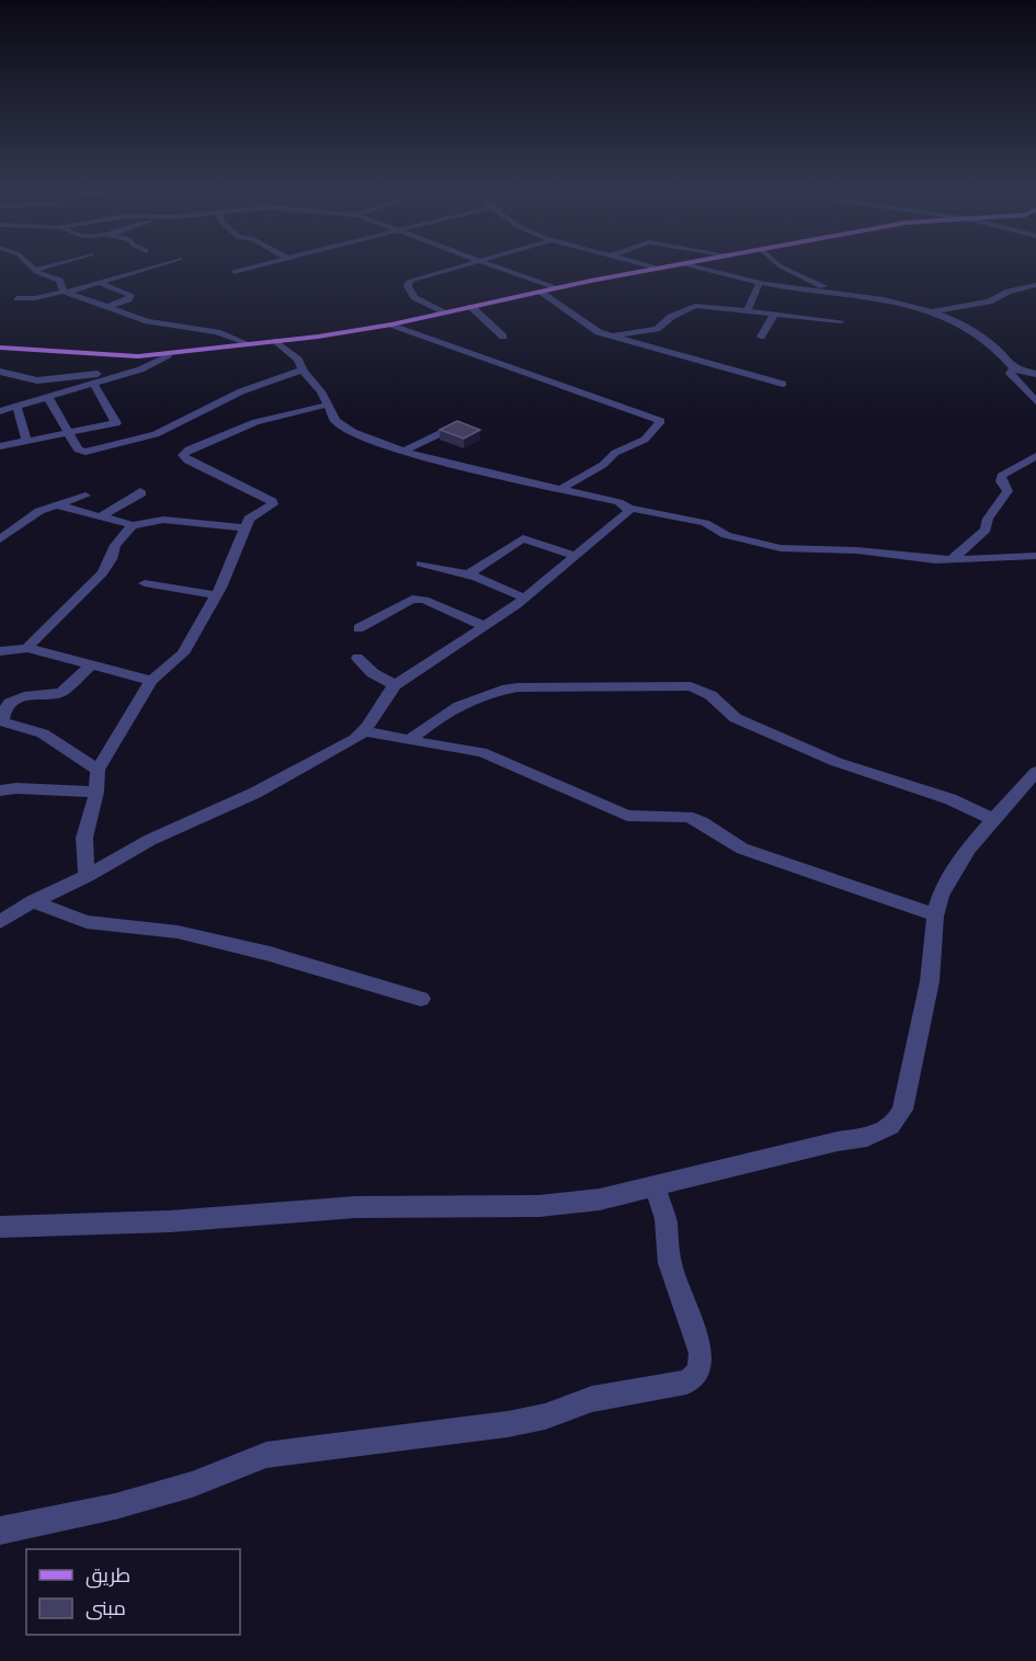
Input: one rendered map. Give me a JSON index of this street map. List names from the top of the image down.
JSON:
{
  "legend": ["طريق", "مبنى"]
}
